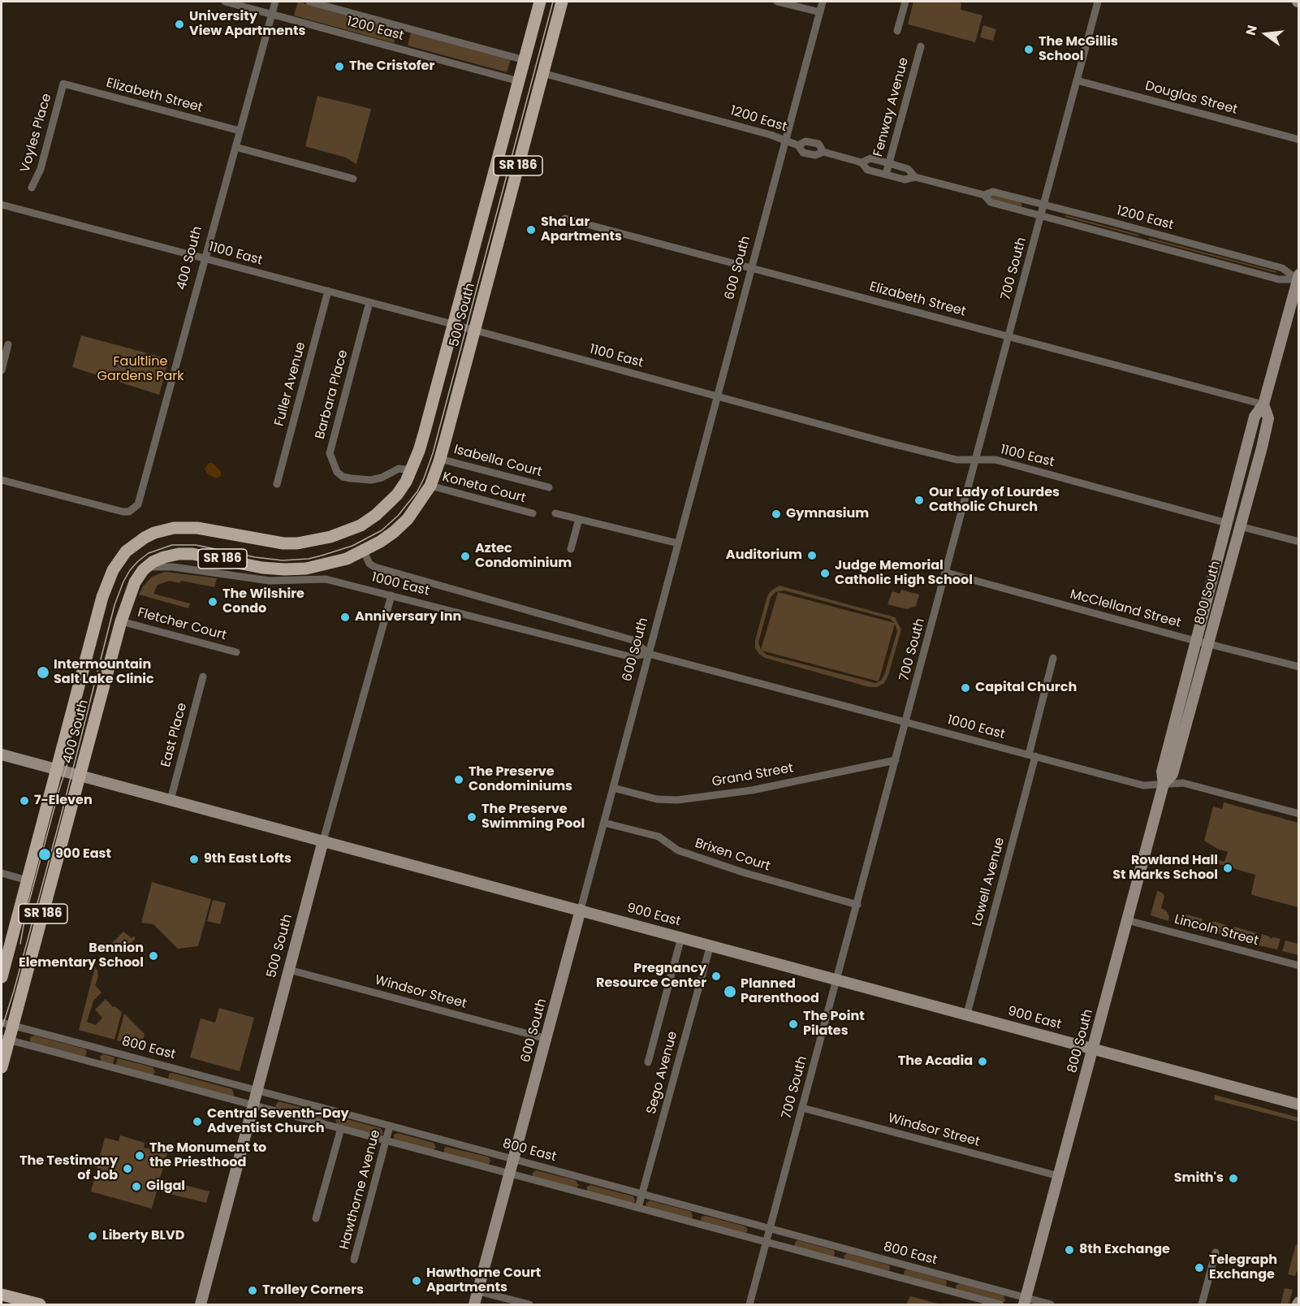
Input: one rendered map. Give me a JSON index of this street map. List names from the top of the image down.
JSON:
{
  "streets": {
    "main road": ["SR 186", "400 South", "500 South"],
    "street": [
      "1200 East",
      "Elizabeth Street",
      "Douglas Street",
      "Fenway Avenue",
      "Voyles Place",
      "1100 East",
      "600 South",
      "700 South",
      "Fuller Avenue",
      "Barbara Place",
      "Isabella Court",
      "Koneta Court",
      "1000 East",
      "800 South",
      "McClelland Street",
      "Fletcher Court",
      "East Place",
      "Grand Street",
      "Brixen Court",
      "Lowell Avenue",
      "900 East",
      "Lincoln Street",
      "Windsor Street",
      "800 East",
      "Sego Avenue",
      "Hawthorne Avenue"
    ]
  },
  "crossings": [
    ["1200 East", "Fenway Avenue"],
    ["1200 East", "400 South"],
    ["1200 East", "600 South"],
    ["1200 East", "700 South"],
    ["1200 East", "500 South"],
    ["1200 East", "800 South"],
    ["Elizabeth Street", "Voyles Place"],
    ["Elizabeth Street", "400 South"],
    ["Elizabeth Street", "600 South"],
    ["Elizabeth Street", "700 South"],
    ["Elizabeth Street", "800 South"],
    ["Douglas Street", "700 South"],
    ["1100 East", "400 South"],
    ["1100 East", "600 South"],
    ["1100 East", "700 South"],
    ["1100 East", "500 South"],
    ["1100 East", "Fuller Avenue"],
    ["1100 East", "Barbara Place"],
    ["1100 East", "800 South"],
    ["400 South", "500 South"],
    ["400 South", "1000 East"],
    ["400 South", "Fletcher Court"],
    ["400 South", "900 East"],
    ["400 South", "800 East"],
    ["600 South", "1000 East"],
    ["600 South", "Grand Street"],
    ["600 South", "Brixen Court"],
    ["600 South", "900 East"],
    ["600 South", "Windsor Street"],
    ["600 South", "800 East"],
    ["700 South", "1000 East"],
    ["700 South", "McClelland Street"],
    ["700 South", "Grand Street"],
    ["700 South", "Brixen Court"],
    ["700 South", "900 East"],
    ["700 South", "Windsor Street"],
    ["700 South", "800 East"],
    ["500 South", "Barbara Place"],
    ["500 South", "Isabella Court"],
    ["500 South", "Koneta Court"],
    ["500 South", "1000 East"],
    ["500 South", "900 East"],
    ["500 South", "Windsor Street"],
    ["500 South", "800 East"],
    ["1000 East", "800 South"],
    ["1000 East", "Lowell Avenue"],
    ["800 South", "McClelland Street"],
    ["800 South", "900 East"],
    ["800 South", "Lincoln Street"],
    ["800 South", "Windsor Street"],
    ["800 South", "800 East"],
    ["East Place", "900 East"],
    ["Lowell Avenue", "900 East"],
    ["900 East", "Sego Avenue"],
    ["800 East", "Sego Avenue"],
    ["800 East", "Hawthorne Avenue"]
  ],
  "parks": ["Faultline Gardens Park"],
  "places": [
    "University View Apartments",
    "The McGillis School",
    "The Cristofer",
    "Sha Lar Apartments",
    "Our Lady of Lourdes Catholic Church",
    "Gymnasium",
    "Auditorium",
    "Aztec Condominium",
    "Judge Memorial Catholic High School",
    "The Wilshire Condo",
    "Anniversary Inn",
    "Intermountain Salt Lake Clinic",
    "Capital Church",
    "The Preserve Condominiums",
    "7-Eleven",
    "The Preserve Swimming Pool",
    "900 East",
    "9th East Lofts",
    "Rowland Hall St Marks School",
    "Bennion Elementary School",
    "Pregnancy Resource Center",
    "Planned Parenthood",
    "The Point Pilates",
    "The Acadia",
    "Central Seventh-Day Adventist Church",
    "The Monument to the Priesthood",
    "The Testimony of Job",
    "Smith's",
    "Gilgal",
    "Liberty BLVD",
    "8th Exchange",
    "Telegraph Exchange",
    "Hawthorne Court Apartments",
    "Trolley Corners"
  ],
  "north": "left"
}
